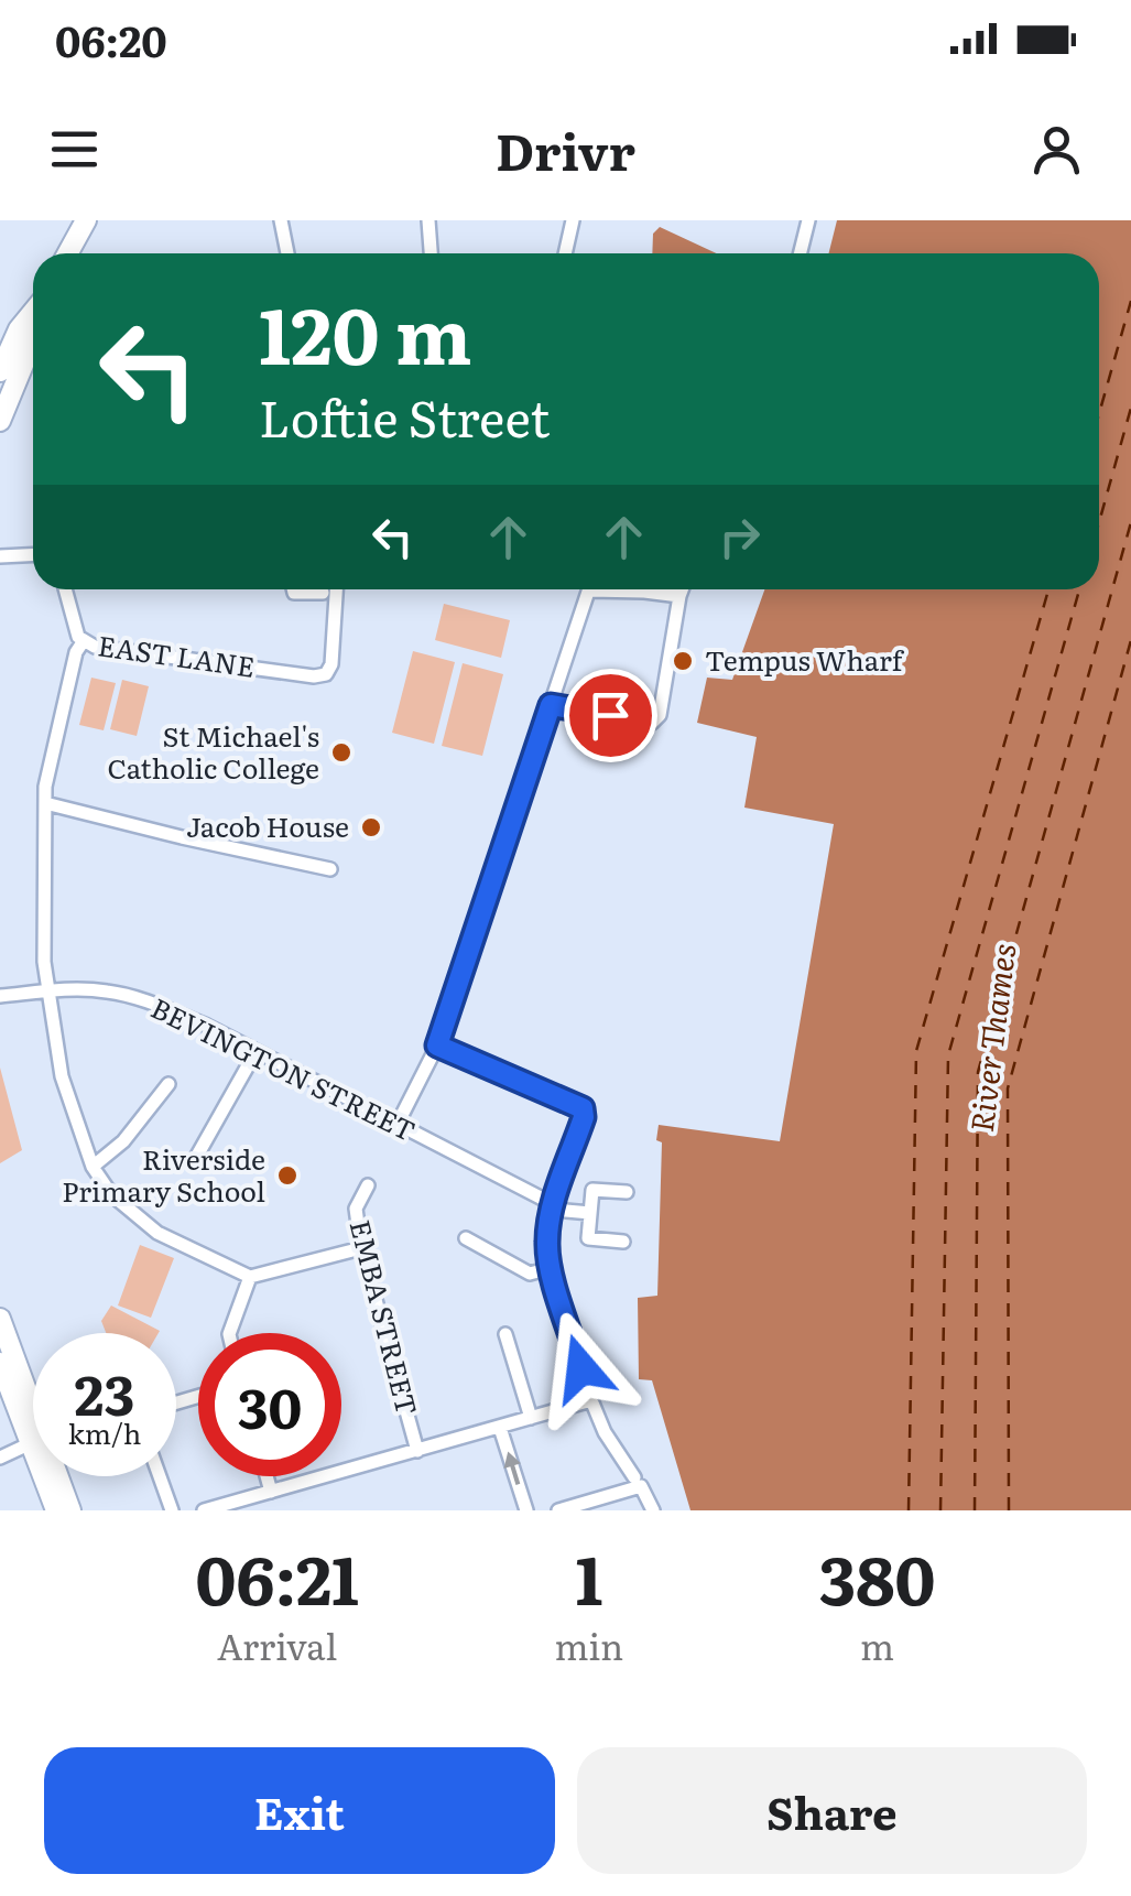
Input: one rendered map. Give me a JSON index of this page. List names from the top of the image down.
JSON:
{
  "streets": {
    "street": ["EAST LANE", "BEVINGTON STREET", "EMBA STREET"]
  },
  "water": ["River Thames"],
  "places": [
    "Tempus Wharf",
    "St Michael's Catholic College",
    "Jacob House",
    "Riverside Primary School"
  ],
  "page": {
    "status": "06:20",
    "header": "Drivr",
    "turn": ["120 m", "Loftie Street"],
    "speed": "23 km/h",
    "limit": "30",
    "eta": [
      "06:21",
      "Arrival",
      "1",
      "min",
      "380",
      "m"
    ],
    "buttons": ["Exit", "Share"]
  }
}
